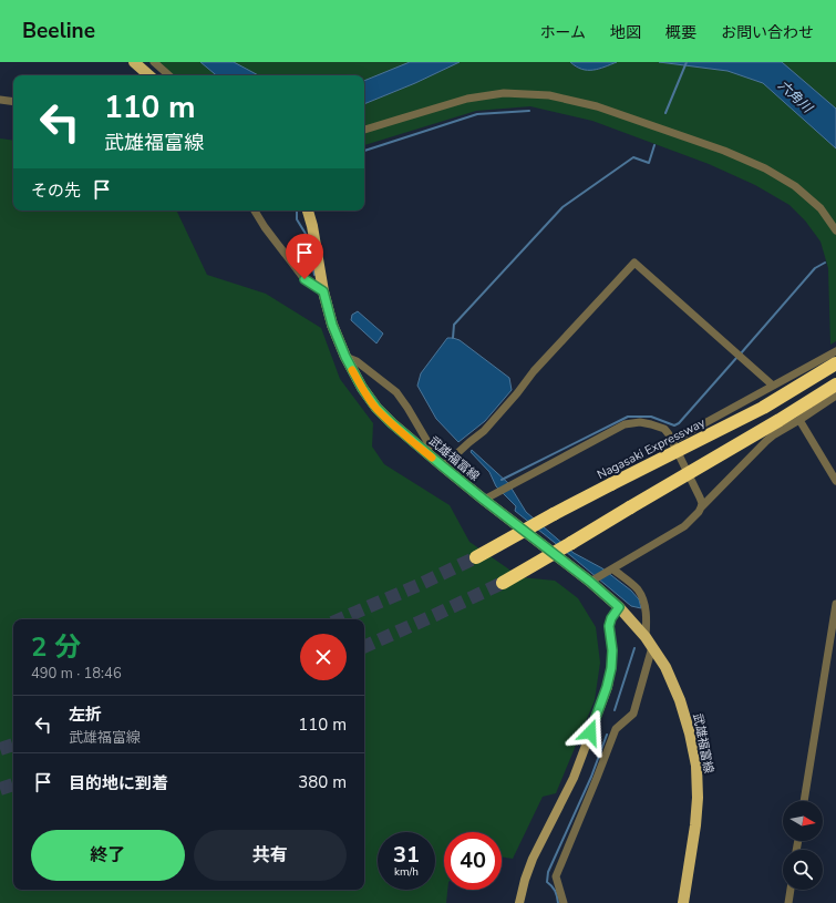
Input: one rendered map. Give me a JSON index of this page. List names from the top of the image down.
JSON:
{
  "streets": {
    "highway": ["Nagasaki Expressway"],
    "main road": ["武雄福富線"]
  },
  "water": ["六角川"],
  "north": "right",
  "page": {
    "header": "Beeline",
    "nav": [
      "ホーム",
      "地図",
      "概要",
      "お問い合わせ"
    ],
    "turn": ["110 m", "武雄福富線"],
    "then": "その先",
    "heading": ["2 分", "490 m · 18:46"],
    "list": [
      {
        "name": "左折",
        "note": "武雄福富線",
        "value": "110 m"
      },
      {
        "name": "目的地に到着",
        "value": "380 m"
      }
    ],
    "buttons": ["終了", "共有"],
    "speed": "31 km/h",
    "limit": "40"
  }
}
